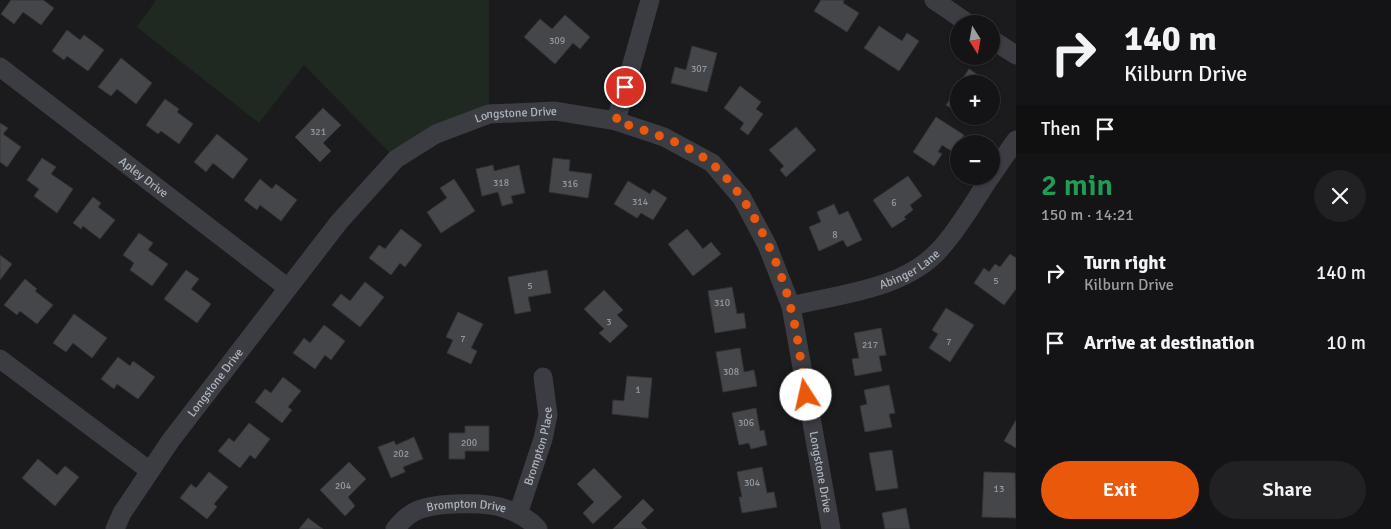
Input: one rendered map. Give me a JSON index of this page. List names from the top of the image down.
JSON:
{
  "streets": {
    "street": [
      "Longstone Drive",
      "Apley Drive",
      "Abinger Lane",
      "Brompton Place",
      "Brompton Drive"
    ]
  },
  "crossings": [
    ["Longstone Drive", "Apley Drive"],
    ["Longstone Drive", "Abinger Lane"],
    ["Brompton Place", "Brompton Drive"]
  ],
  "house_numbers": [
    "309",
    "307",
    "321",
    "318",
    "316",
    "314",
    "6",
    "8",
    "5",
    "5",
    "310",
    "3",
    "7",
    "7",
    "217",
    "308",
    "1",
    "306",
    "200",
    "202",
    "304",
    "204",
    "13"
  ],
  "north": "bottom",
  "page": {
    "turn": ["140 m", "Kilburn Drive"],
    "map_buttons": ["+", "−"],
    "then": "Then",
    "heading": ["2 min", "150 m · 14:21"],
    "list": [
      {
        "name": "Turn right",
        "note": "Kilburn Drive",
        "value": "140 m"
      },
      {
        "name": "Arrive at destination",
        "value": "10 m"
      }
    ],
    "buttons": ["Exit", "Share"]
  }
}
